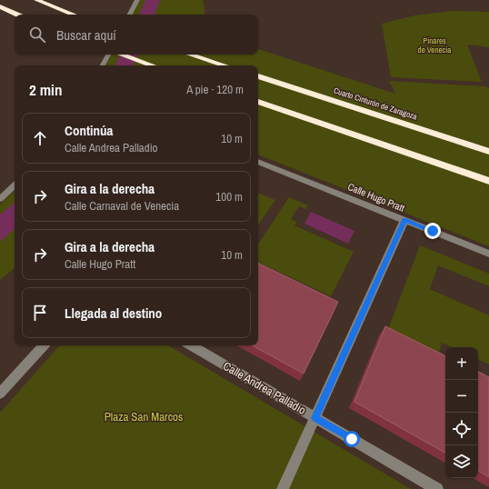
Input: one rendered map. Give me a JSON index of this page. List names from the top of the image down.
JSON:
{
  "streets": {
    "highway": ["Cuarto Cinturón de Zaragoza"],
    "street": ["Calle Hugo Pratt", "Calle Andrea Palladio"]
  },
  "parks": ["Pinares de Venecia", "Plaza San Marcos"],
  "page": {
    "search": "Buscar aquí",
    "heading": ["2 min", "A pie · 120 m"],
    "list": [
      ["Continúa", "Calle Andrea Palladio", "10 m"],
      ["Gira a la derecha", "Calle Carnaval de Venecia", "100 m"],
      ["Gira a la derecha", "Calle Hugo Pratt", "10 m"],
      "Llegada al destino"
    ],
    "map_buttons": ["+", "−"]
  }
}
